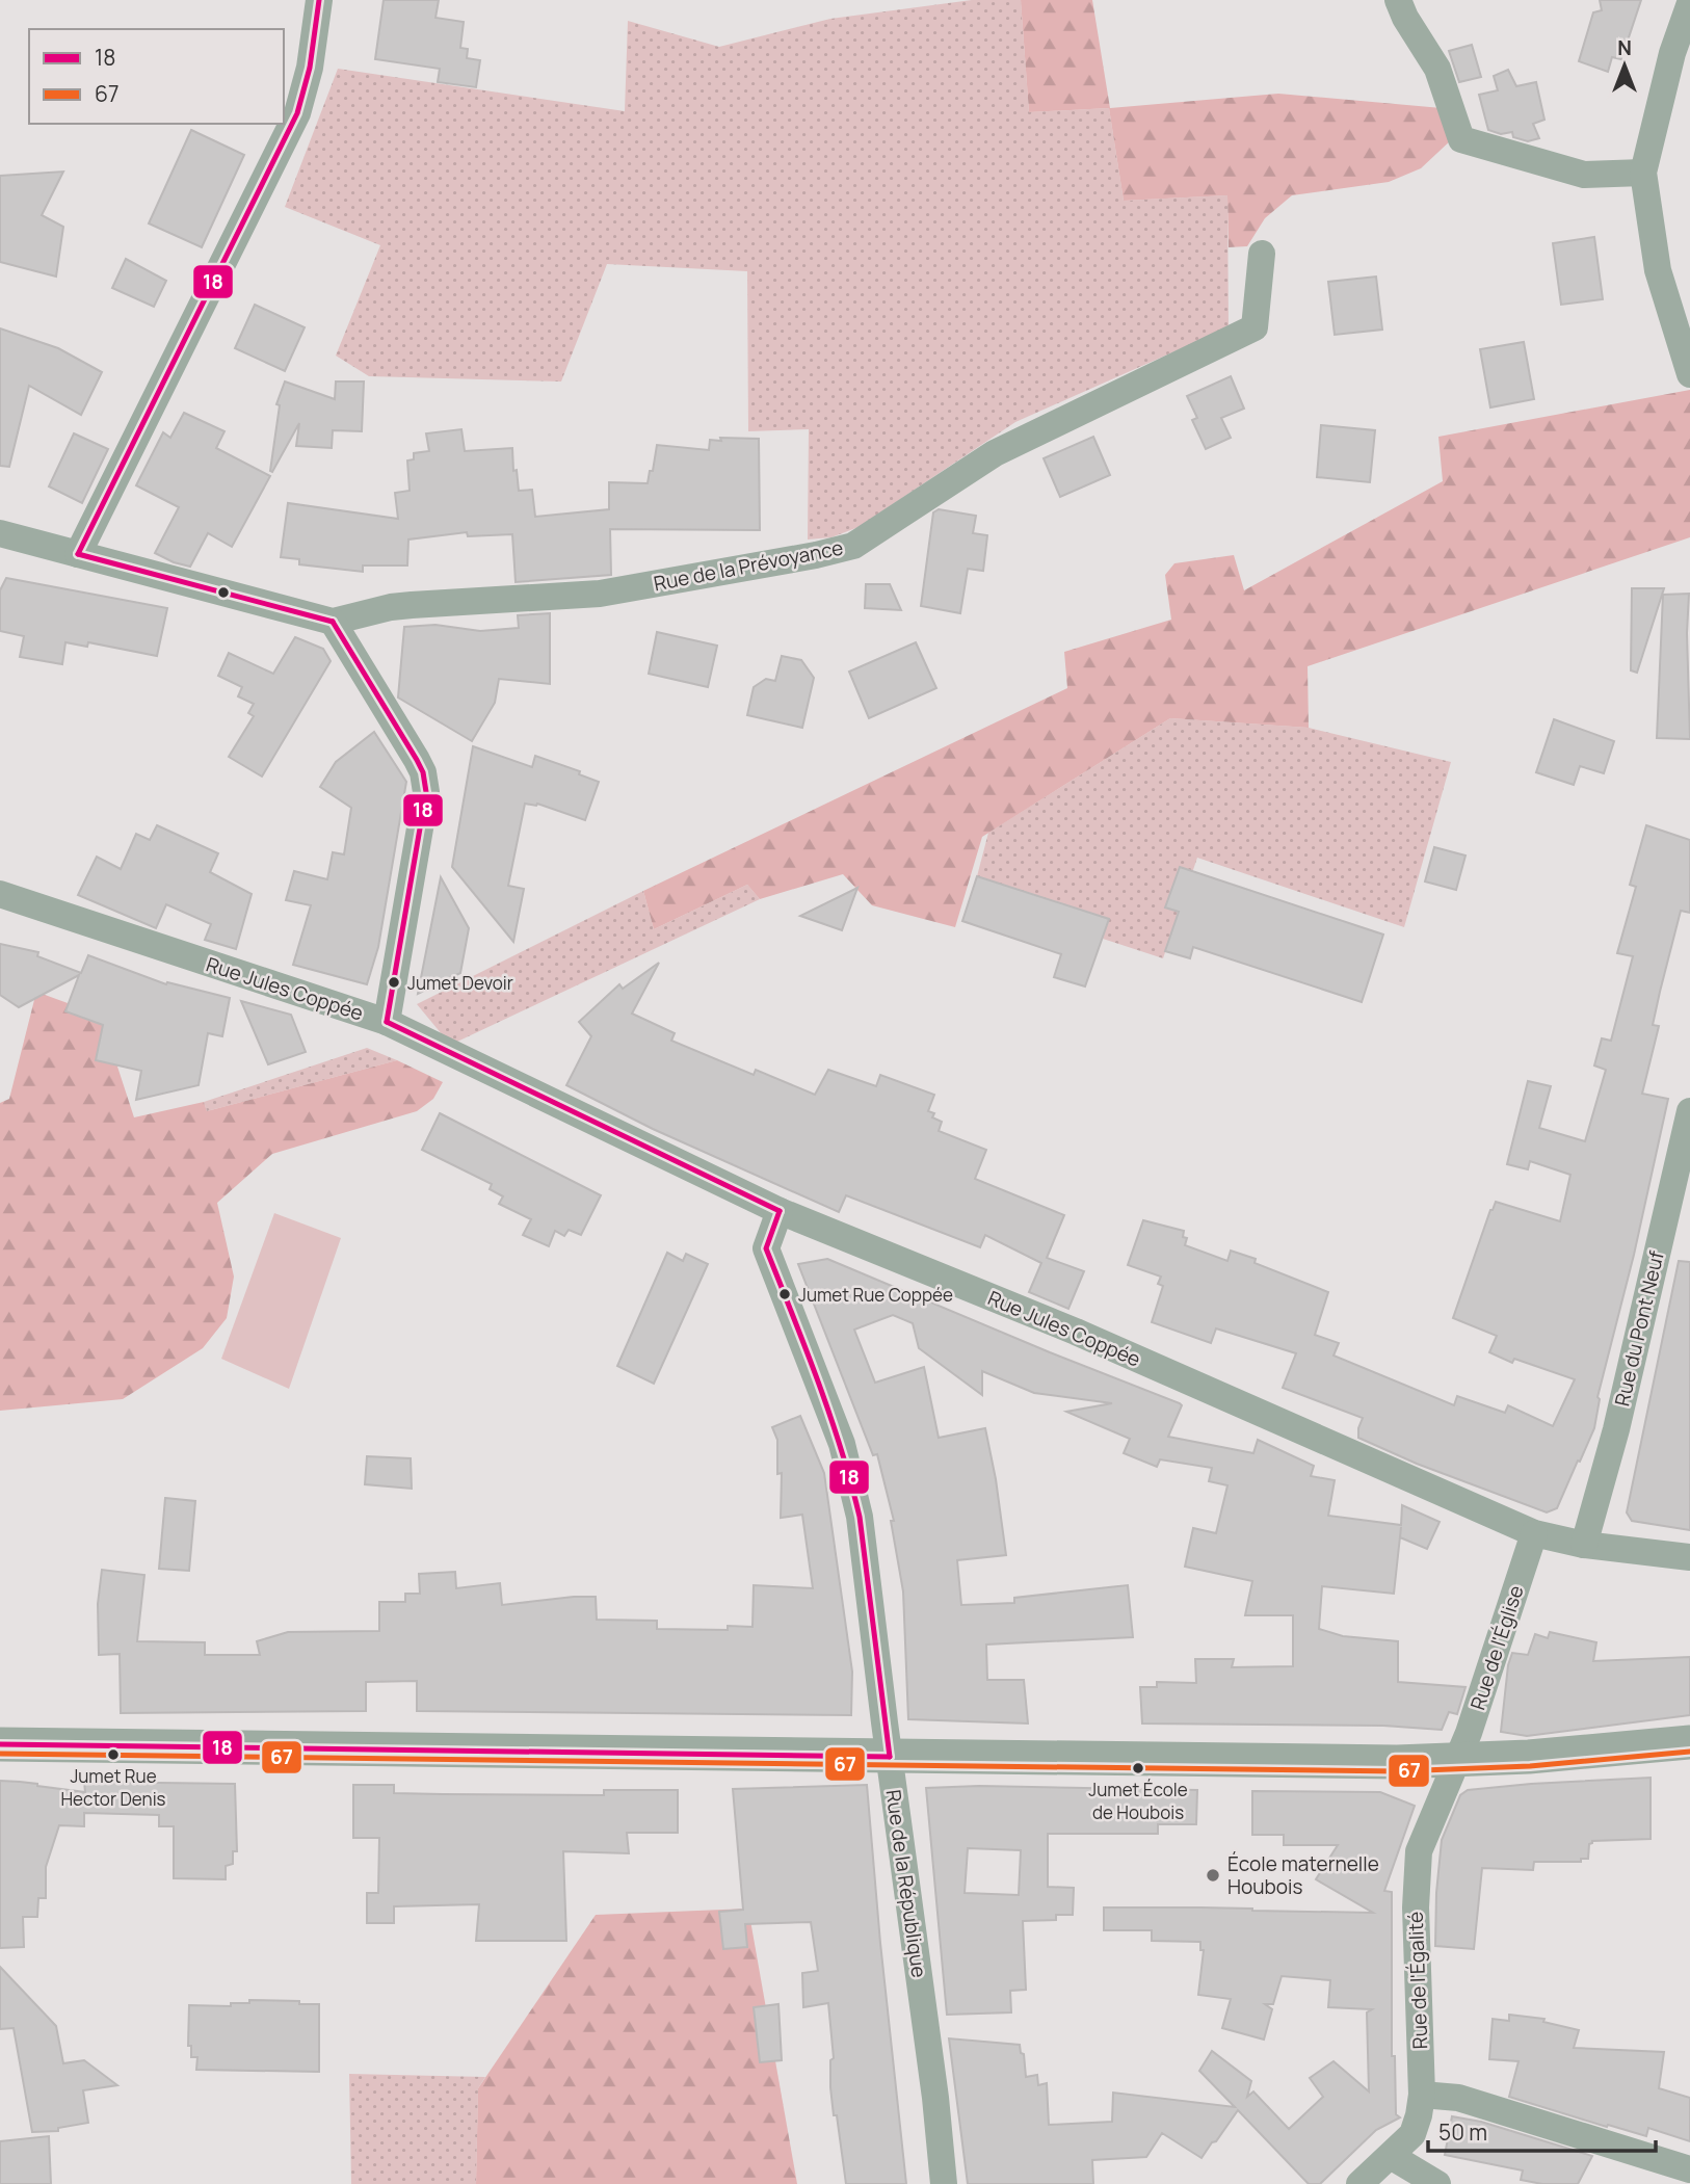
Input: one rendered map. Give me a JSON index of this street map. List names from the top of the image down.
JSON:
{
  "streets": {
    "street": [
      "Rue de la Prévoyance",
      "Rue Jules Coppée",
      "Rue du Pont Neuf",
      "Rue de l'Église",
      "Rue de la République",
      "Rue de l'Égalité"
    ]
  },
  "crossings": [
    ["Rue Jules Coppée", "Rue du Pont Neuf"],
    ["Rue Jules Coppée", "Rue de l'Église"],
    ["Rue Jules Coppée", "Rue de la République"],
    ["Rue de l'Église", "Rue de l'Égalité"]
  ],
  "places": [
    "Jumet Devoir",
    "Jumet Rue Coppée",
    "Jumet Rue Hector Denis",
    "Jumet École de Houbois",
    "École maternelle Houbois"
  ],
  "lines": ["transit line 18", "transit line 67"],
  "legend": ["18", "67"],
  "scale_bar": "50 m",
  "north": "top"
}
